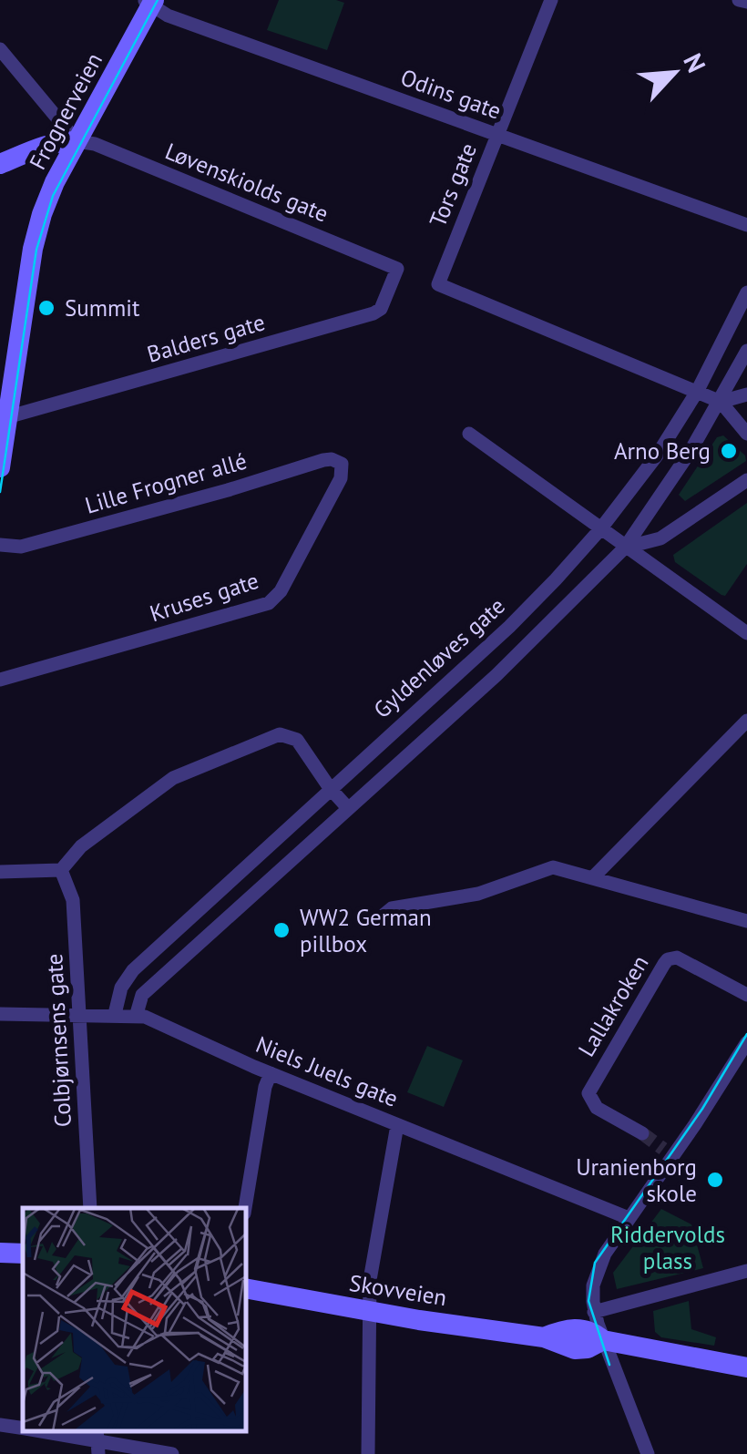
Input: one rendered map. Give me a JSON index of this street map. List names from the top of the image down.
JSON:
{
  "streets": {
    "street": [
      "Odins gate",
      "Frognerveien",
      "Løvenskiolds gate",
      "Tors gate",
      "Balders gate",
      "Lille Frogner allé",
      "Kruses gate",
      "Gyldenløves gate",
      "Lallakroken",
      "Colbjørnsens gate",
      "Niels Juels gate",
      "Skovveien"
    ]
  },
  "crossings": [
    ["Odins gate", "Frognerveien"],
    ["Odins gate", "Tors gate"],
    ["Frognerveien", "Løvenskiolds gate"],
    ["Frognerveien", "Balders gate"],
    ["Løvenskiolds gate", "Balders gate"],
    ["Tors gate", "Gyldenløves gate"],
    ["Lille Frogner allé", "Kruses gate"],
    ["Gyldenløves gate", "Niels Juels gate"],
    ["Colbjørnsens gate", "Niels Juels gate"]
  ],
  "parks": ["Riddervolds plass"],
  "places": [
    "Summit",
    "Arno Berg",
    "WW2 German pillbox",
    "Uranienborg skole"
  ],
  "north": "top right"
}
